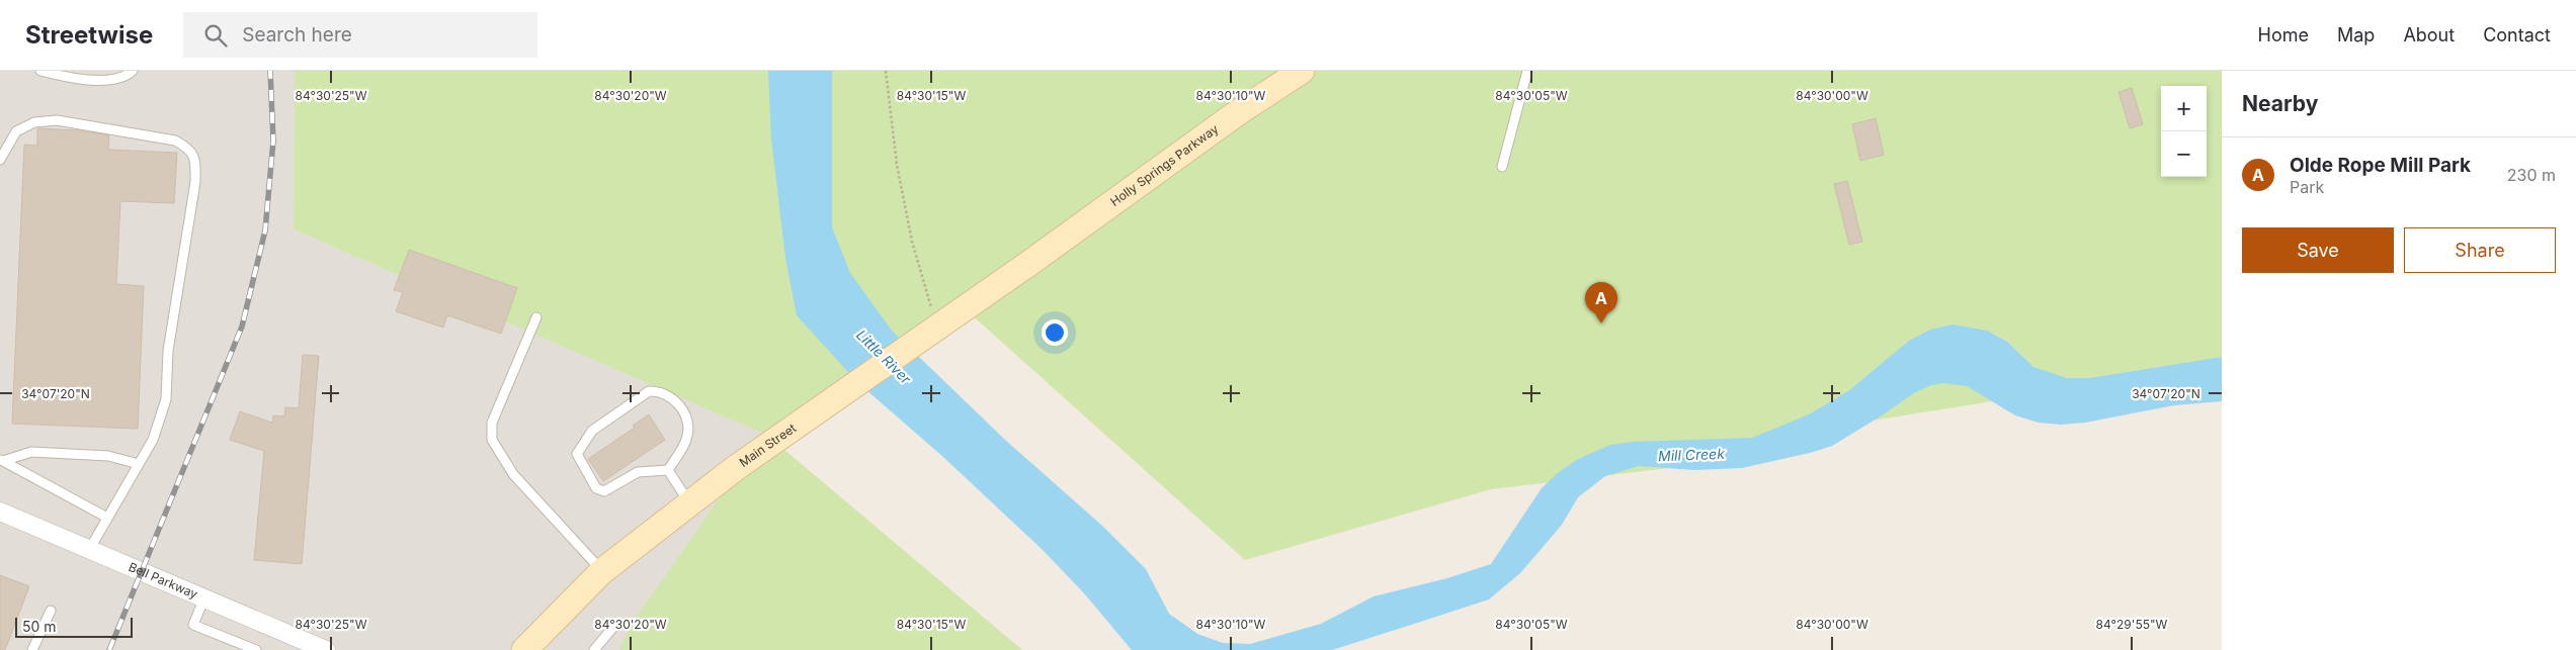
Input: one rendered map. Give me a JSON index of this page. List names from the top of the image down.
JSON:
{
  "streets": {
    "main road": ["Holly Springs Parkway", "Main Street"],
    "street": ["Bell Parkway"]
  },
  "crossings": [
    ["Holly Springs Parkway", "Main Street"]
  ],
  "water": ["Little River", "Mill Creek"],
  "scale_bar": "50 m",
  "page": {
    "header": "Streetwise",
    "search": "Search here",
    "nav": [
      "Home",
      "Map",
      "About",
      "Contact"
    ],
    "heading": "Nearby",
    "map_buttons": ["+", "−"],
    "list": [
      {
        "mark": "A",
        "name": "Olde Rope Mill Park",
        "note": "Park",
        "value": "230 m"
      }
    ],
    "buttons": ["Save", "Share"],
    "pins": "A",
    "scale": "50 m"
  },
  "coordinates": [
    "84°30'25\"W",
    "84°30'20\"W",
    "84°30'15\"W",
    "84°30'10\"W",
    "84°30'05\"W",
    "84°30'00\"W",
    "34°07'20\"N",
    "84°29'55\"W"
  ]
}
